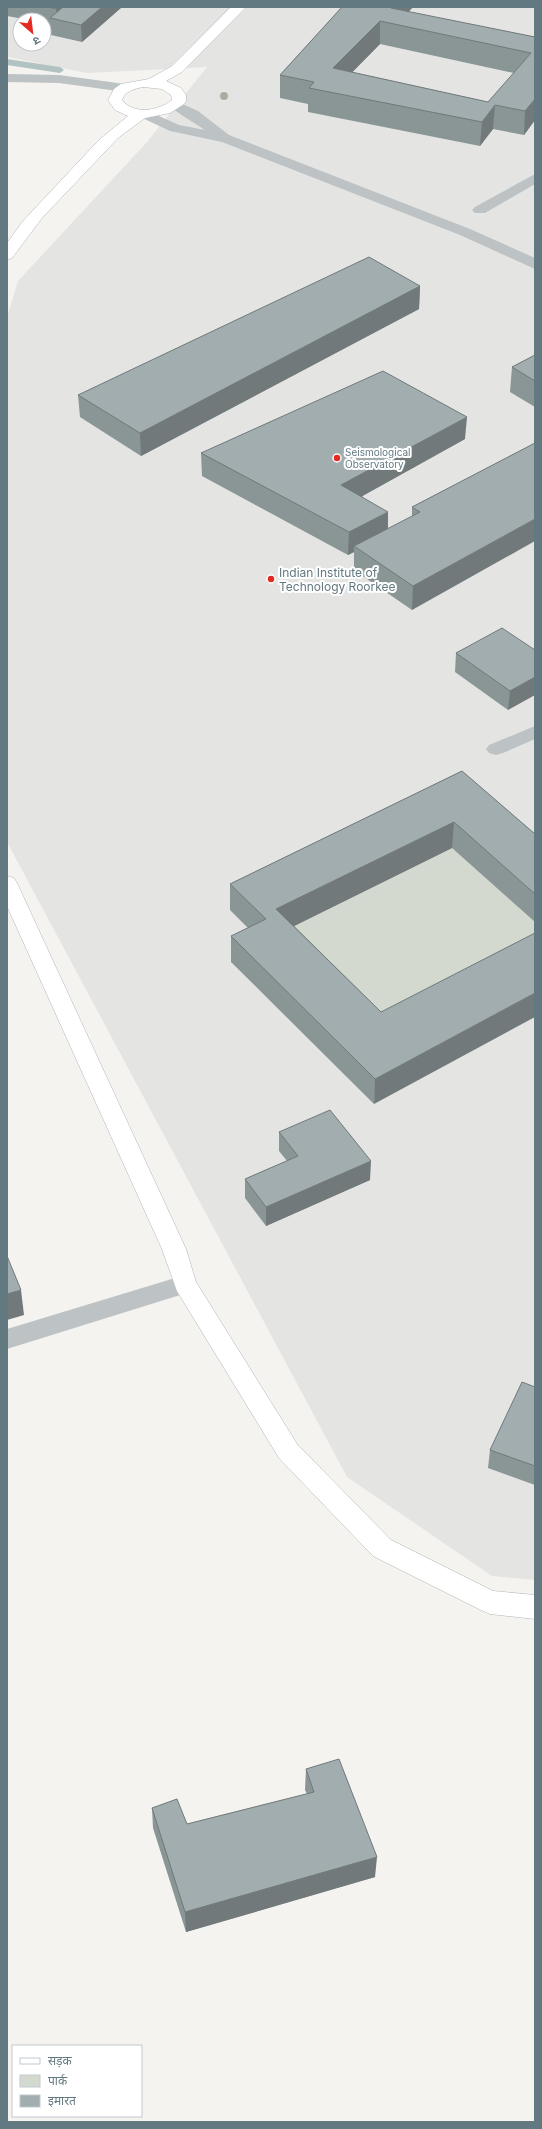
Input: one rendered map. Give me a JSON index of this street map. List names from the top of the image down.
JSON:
{
  "places": ["Seismological Observatory", "Indian Institute of Technology Roorkee"],
  "legend": ["सड़क", "पार्क", "इमारत"],
  "north": "bottom right"
}
